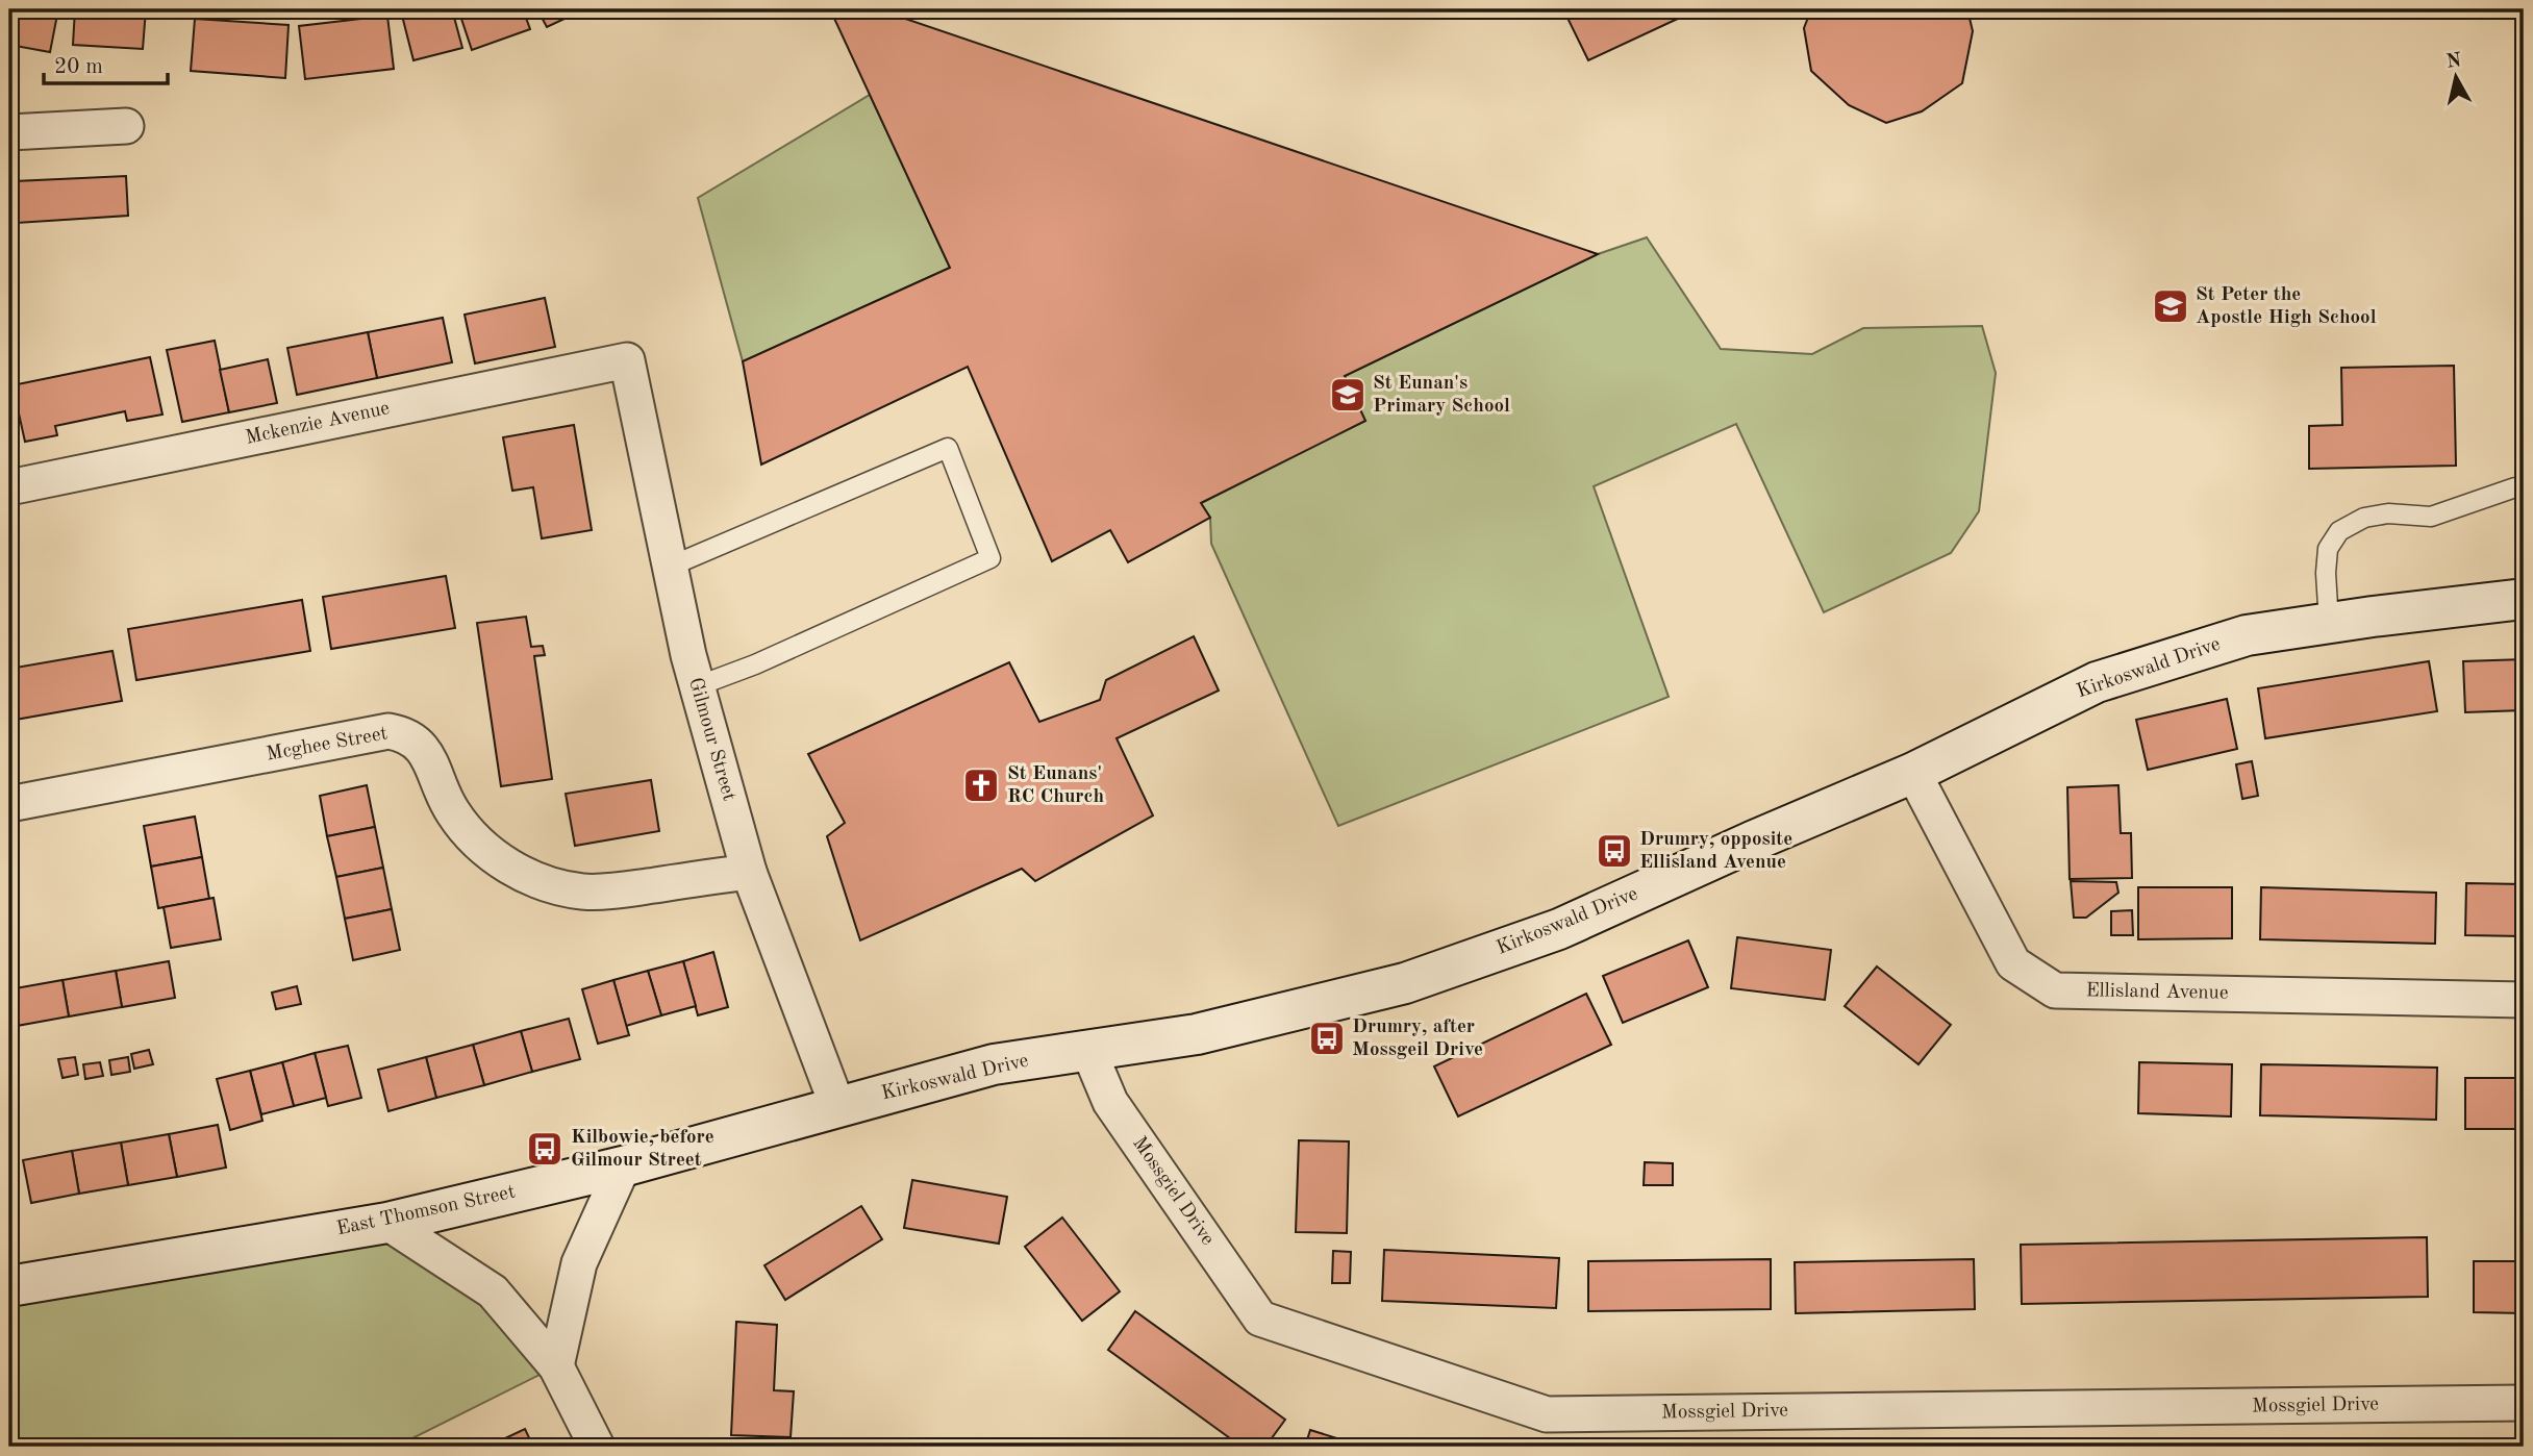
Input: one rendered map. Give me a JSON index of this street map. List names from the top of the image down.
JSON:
{
  "streets": {
    "street": [
      "Mckenzie Avenue",
      "Kirkoswald Drive",
      "Gilmour Street",
      "Mcghee Street",
      "Ellisland Avenue",
      "Mossgiel Drive",
      "East Thomson Street"
    ]
  },
  "crossings": [
    ["Mckenzie Avenue", "Gilmour Street"],
    ["Kirkoswald Drive", "Gilmour Street"],
    ["Kirkoswald Drive", "Ellisland Avenue"],
    ["Kirkoswald Drive", "Mossgiel Drive"],
    ["Kirkoswald Drive", "East Thomson Street"],
    ["Gilmour Street", "Mcghee Street"],
    ["Gilmour Street", "East Thomson Street"]
  ],
  "places": {
    "school or university": ["St Peter the Apostle High School", "St Eunan's Primary School"],
    "church": ["St Eunans' RC Church"],
    "bus stop": ["Drumry, opposite Ellisland Avenue", "Drumry, after Mossgeil Drive", "Kilbowie, before Gilmour Street"]
  },
  "scale_bar": "20 m",
  "north": "top"
}
